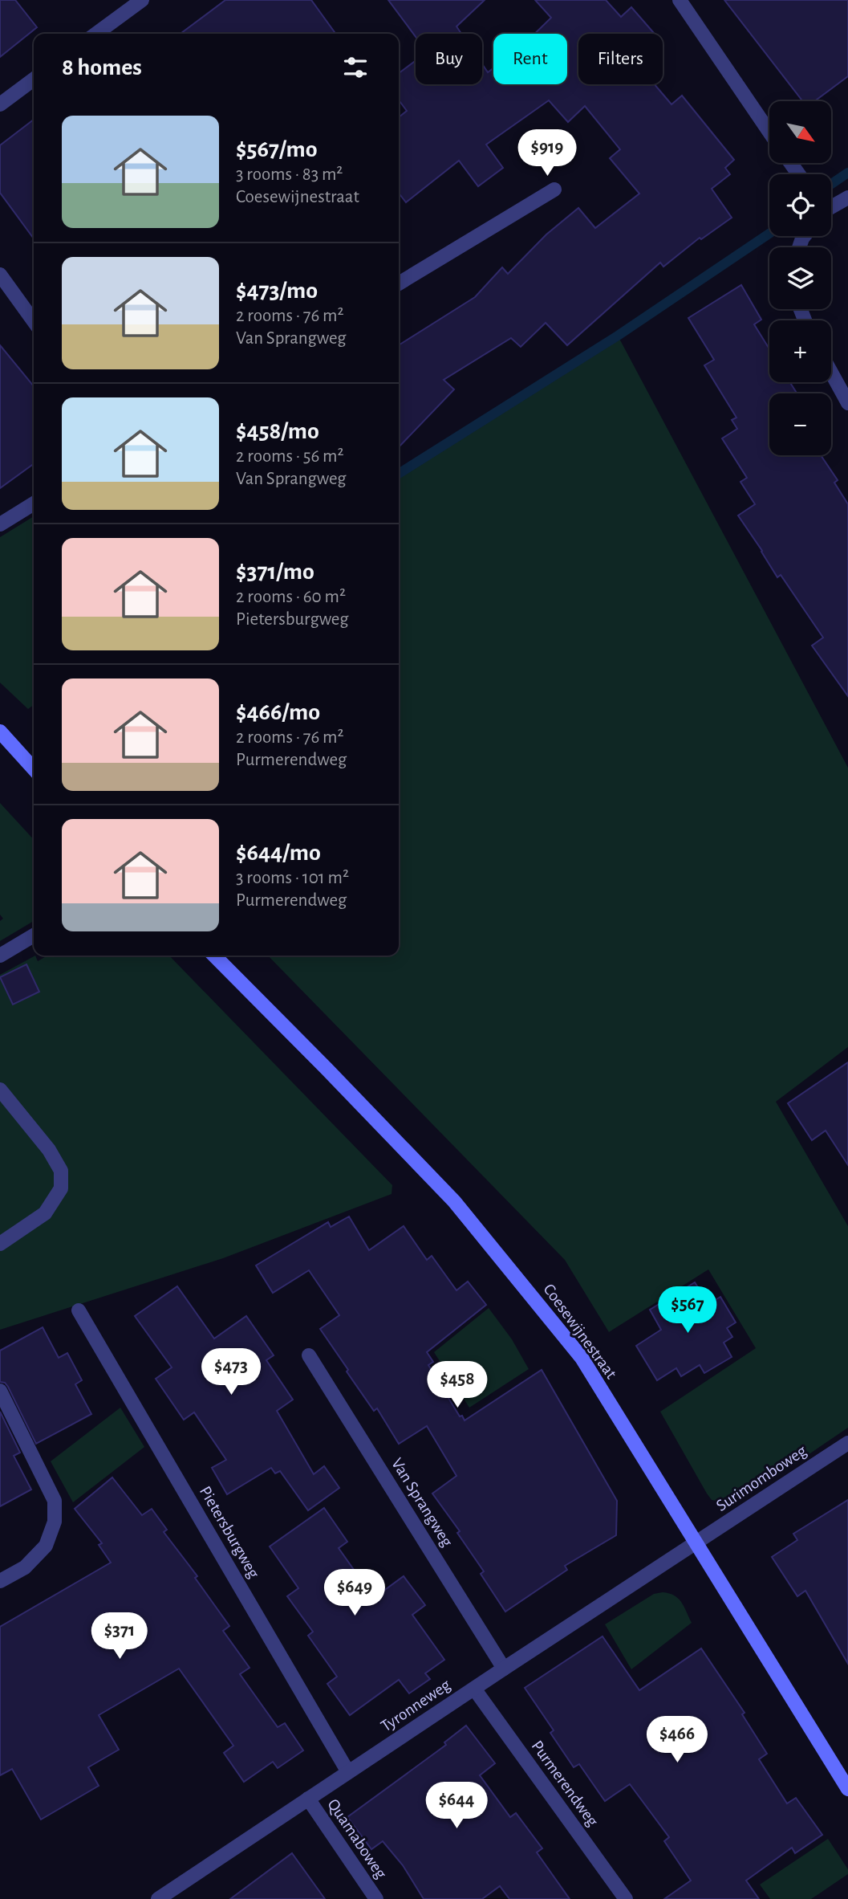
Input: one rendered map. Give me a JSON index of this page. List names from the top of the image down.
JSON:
{
  "streets": {
    "main road": ["Coesewijnestraat"],
    "street": [
      "Surimomboweg",
      "Van Sprangweg",
      "Pietersburgweg",
      "Tyronneweg",
      "Purmerendweg",
      "Quamaboweg"
    ]
  },
  "crossings": [
    ["Coesewijnestraat", "Surimomboweg"],
    ["Coesewijnestraat", "Tyronneweg"],
    ["Surimomboweg", "Tyronneweg"],
    ["Van Sprangweg", "Tyronneweg"],
    ["Pietersburgweg", "Tyronneweg"],
    ["Tyronneweg", "Purmerendweg"],
    ["Tyronneweg", "Quamaboweg"]
  ],
  "north": "bottom right",
  "page": {
    "chip": ["Buy", "Rent", "Filters"],
    "heading": "8 homes",
    "map_buttons": ["+", "−"],
    "list": [
      {
        "name": "$567/mo",
        "note": "3 rooms · 83 m² · Coesewijnestraat"
      },
      {
        "name": "$473/mo",
        "note": "2 rooms · 76 m² · Van Sprangweg"
      },
      {
        "name": "$458/mo",
        "note": "2 rooms · 56 m² · Van Sprangweg"
      },
      {
        "name": "$371/mo",
        "note": "2 rooms · 60 m² · Pietersburgweg"
      },
      {
        "name": "$466/mo",
        "note": "2 rooms · 76 m² · Purmerendweg"
      },
      {
        "name": "$644/mo",
        "note": "3 rooms · 101 m² · Purmerendweg"
      }
    ],
    "price": [
      "$919",
      "$567",
      "$473",
      "$458",
      "$649",
      "$371",
      "$466",
      "$644"
    ]
  }
}
